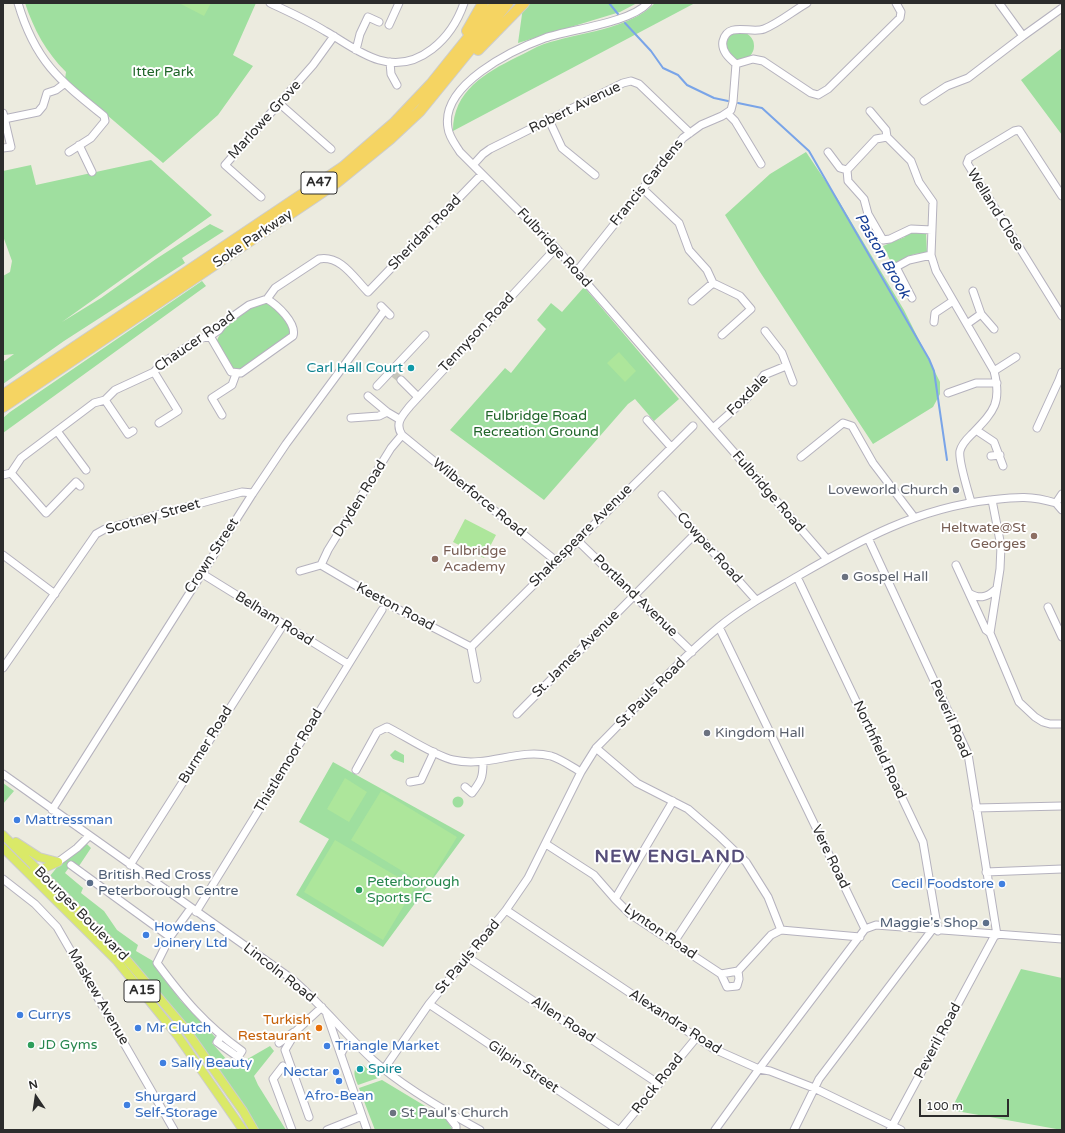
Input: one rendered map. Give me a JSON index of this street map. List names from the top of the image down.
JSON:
{
  "streets": {
    "highway": ["A47", "Soke Parkway"],
    "main road": ["Bourges Boulevard", "A15"],
    "street": [
      "Robert Avenue",
      "Marlowe Grove",
      "Francis Gardens",
      "Welland Close",
      "Sheridan Road",
      "Fulbridge Road",
      "Tennyson Road",
      "Chaucer Road",
      "Foxdale",
      "Wilberforce Road",
      "Dryden Road",
      "Scotney Street",
      "Shakespeare Avenue",
      "Cowper Road",
      "Crown Street",
      "Portland Avenue",
      "Keeton Road",
      "Belham Road",
      "St. James Avenue",
      "St Pauls Road",
      "Peveril Road",
      "Burmer Road",
      "Northfield Road",
      "Thistlemoor Road",
      "Vere Road",
      "Lynton Road",
      "Lincoln Road",
      "Maskew Avenue",
      "Allen Road",
      "Alexandra Road",
      "Gilpin Street",
      "Rock Road"
    ]
  },
  "crossings": [
    ["Robert Avenue", "Francis Gardens"],
    ["Robert Avenue", "Fulbridge Road"],
    ["A47", "Soke Parkway"],
    ["Francis Gardens", "Fulbridge Road"],
    ["Sheridan Road", "Fulbridge Road"],
    ["Sheridan Road", "Chaucer Road"],
    ["Fulbridge Road", "Tennyson Road"],
    ["Fulbridge Road", "Foxdale"],
    ["Fulbridge Road", "St Pauls Road"],
    ["Wilberforce Road", "Dryden Road"],
    ["Wilberforce Road", "Shakespeare Avenue"],
    ["Dryden Road", "Keeton Road"],
    ["Scotney Street", "Crown Street"],
    ["Shakespeare Avenue", "Portland Avenue"],
    ["Shakespeare Avenue", "Keeton Road"],
    ["Cowper Road", "St. James Avenue"],
    ["Cowper Road", "St Pauls Road"],
    ["Crown Street", "Belham Road"],
    ["Crown Street", "Lincoln Road"],
    ["Portland Avenue", "St. James Avenue"],
    ["Portland Avenue", "St Pauls Road"],
    ["Belham Road", "Burmer Road"],
    ["Belham Road", "Thistlemoor Road"],
    ["St Pauls Road", "Peveril Road"],
    ["St Pauls Road", "Northfield Road"],
    ["St Pauls Road", "Vere Road"],
    ["St Pauls Road", "Lynton Road"],
    ["St Pauls Road", "Lincoln Road"],
    ["St Pauls Road", "Allen Road"],
    ["St Pauls Road", "Alexandra Road"],
    ["St Pauls Road", "Gilpin Street"],
    ["Peveril Road", "Alexandra Road"],
    ["Burmer Road", "Lincoln Road"],
    ["Thistlemoor Road", "Lincoln Road"],
    ["Allen Road", "Rock Road"],
    ["Alexandra Road", "Rock Road"],
    ["Gilpin Street", "Rock Road"]
  ],
  "districts": ["NEW ENGLAND"],
  "water": ["Paston Brook"],
  "parks": ["Itter Park", "Fulbridge Road Recreation Ground"],
  "places": [
    "Carl Hall Court",
    "Loveworld Church",
    "Heltwate@St Georges",
    "Fulbridge Academy",
    "Gospel Hall",
    "Kingdom Hall",
    "Mattressman",
    "British Red Cross Peterborough Centre",
    "Cecil Foodstore",
    "Peterborough Sports FC",
    "Maggie's Shop",
    "Howdens Joinery Ltd",
    "Currys",
    "Mr Clutch",
    "Turkish Restaurant",
    "JD Gyms",
    "Triangle Market",
    "Sally Beauty",
    "Spire",
    "Nectar",
    "Afro-Bean",
    "Shurgard Self-Storage",
    "St Paul's Church"
  ],
  "scale_bar": "100 m",
  "north": "top"
}
